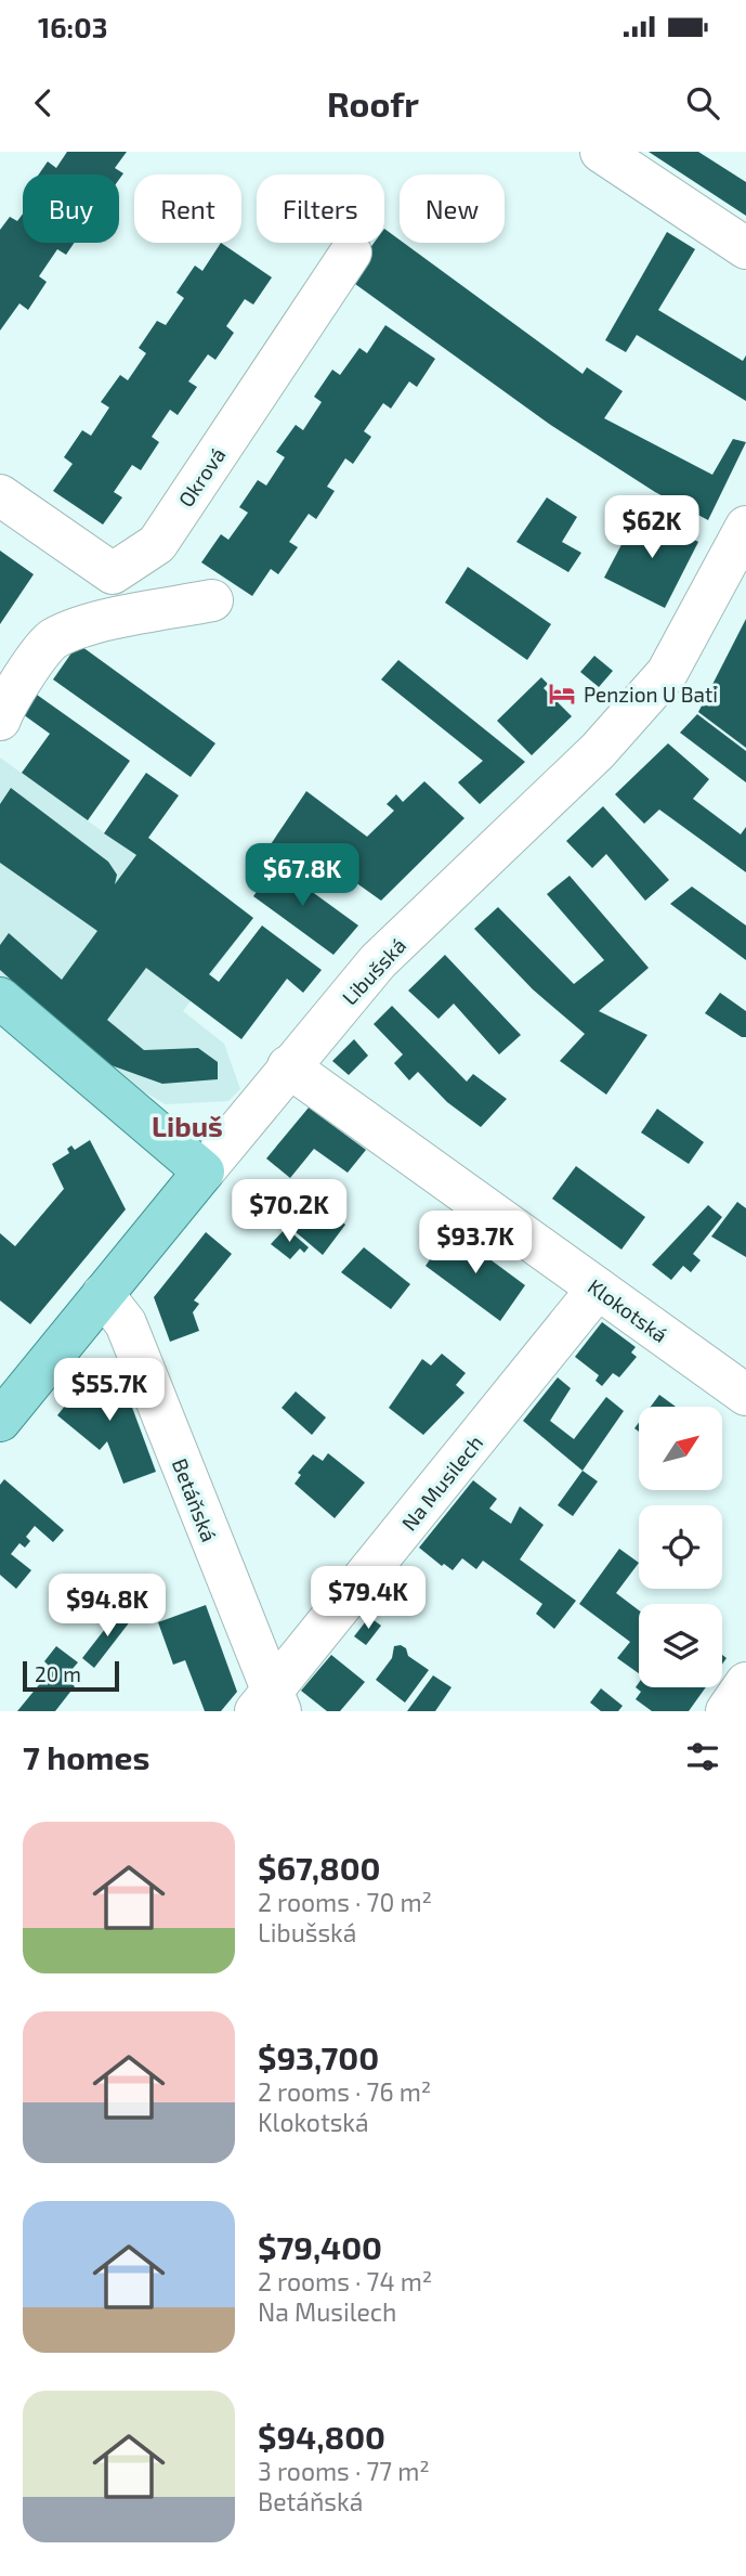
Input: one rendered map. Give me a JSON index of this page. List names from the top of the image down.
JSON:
{
  "streets": {
    "main road": ["Libušská"],
    "street": [
      "Okrová",
      "Klokotská",
      "Na Musilech",
      "Betáňská"
    ]
  },
  "crossings": [
    ["Libušská", "Klokotská"],
    ["Libušská", "Betáňská"],
    ["Klokotská", "Na Musilech"],
    ["Na Musilech", "Betáňská"]
  ],
  "districts": ["Libuš"],
  "places": {
    "hotel": ["Penzion U Bati"]
  },
  "scale_bar": "20 m",
  "north": "top right",
  "page": {
    "status": "16:03",
    "header": "Roofr",
    "chip": [
      "Buy",
      "Rent",
      "Filters",
      "New"
    ],
    "price": [
      "$62K",
      "$67.8K",
      "$70.2K",
      "$93.7K",
      "$55.7K",
      "$79.4K",
      "$94.8K"
    ],
    "scale": "20 m",
    "heading": "7 homes",
    "list": [
      {
        "name": "$67,800",
        "note": "2 rooms · 70 m² · Libušská"
      },
      {
        "name": "$93,700",
        "note": "2 rooms · 76 m² · Klokotská"
      },
      {
        "name": "$79,400",
        "note": "2 rooms · 74 m² · Na Musilech"
      },
      {
        "name": "$94,800",
        "note": "3 rooms · 77 m² · Betáňská"
      }
    ]
  }
}
